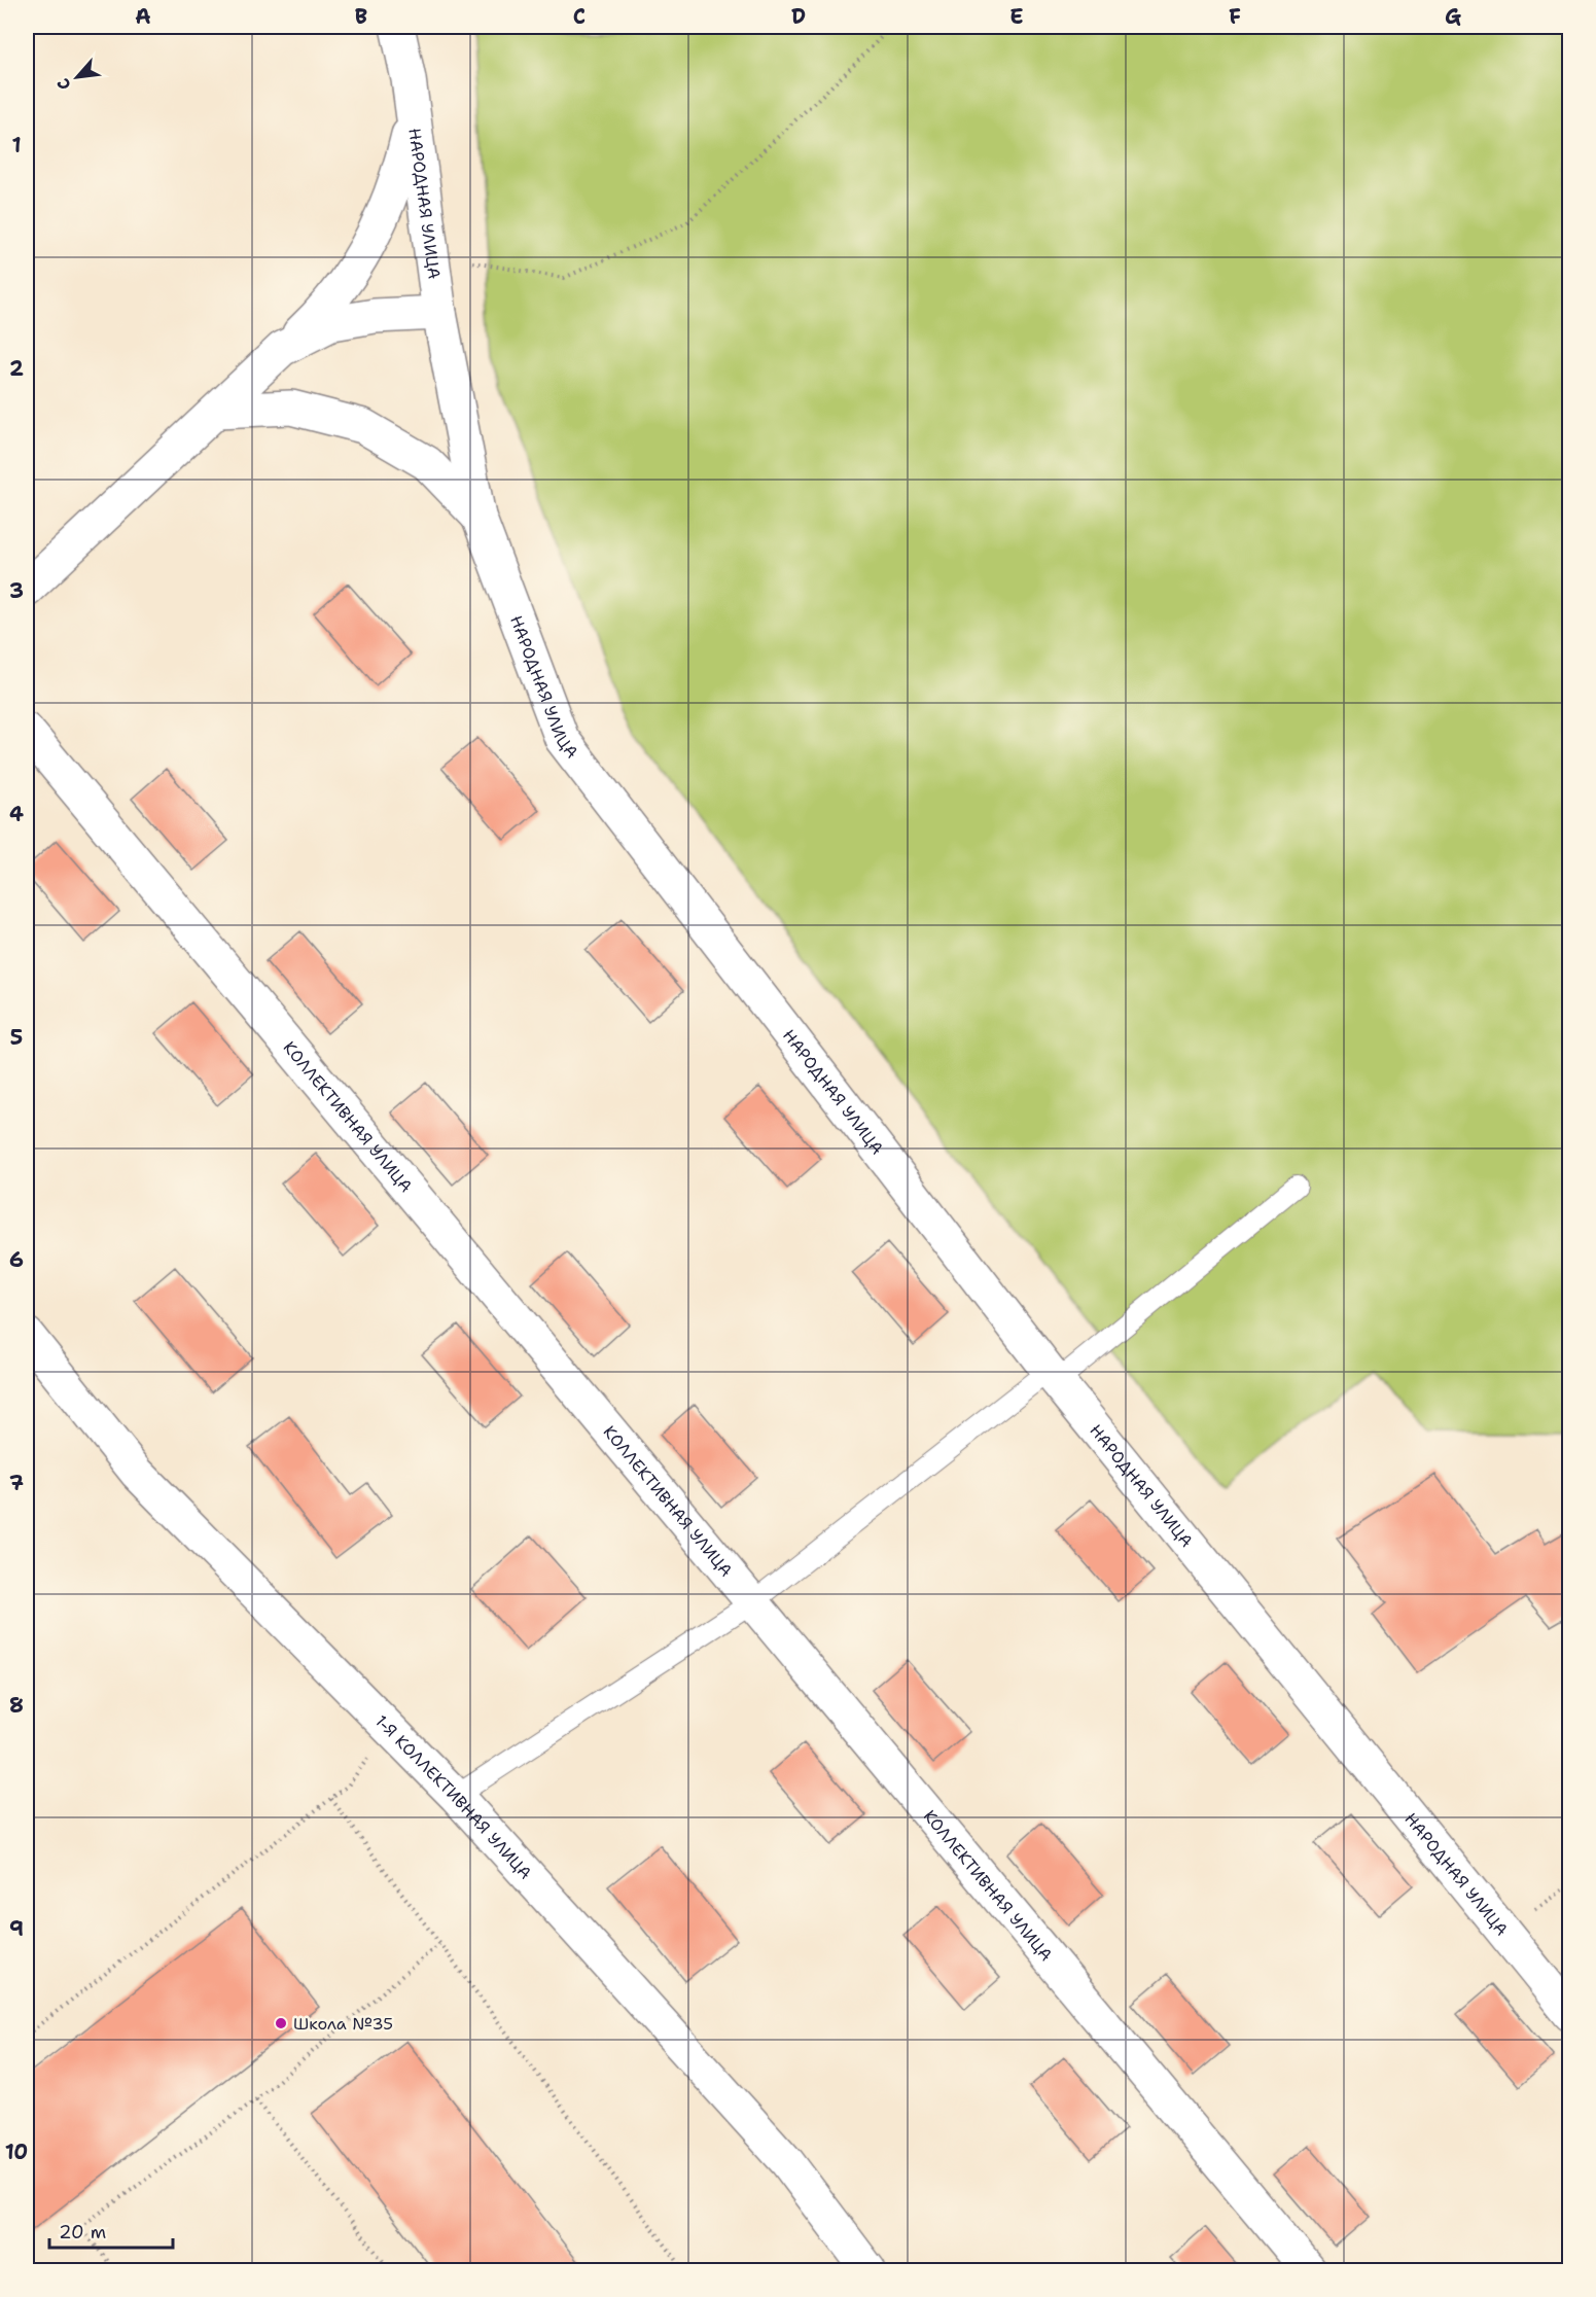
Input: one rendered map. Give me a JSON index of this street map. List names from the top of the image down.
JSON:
{
  "streets": {
    "street": ["НАРОДНАЯ УЛИЦА", "КОЛЛЕКТИВНАЯ УЛИЦА", "1-Я КОЛЛЕКТИВНАЯ УЛИЦА"]
  },
  "places": ["Школа №35"],
  "scale_bar": "20 m",
  "north": "bottom left",
  "grid": {
    "columns": [
      "A",
      "B",
      "C",
      "D",
      "E",
      "F",
      "G"
    ],
    "rows": [
      "1",
      "2",
      "3",
      "4",
      "5",
      "6",
      "7",
      "8",
      "9",
      "10"
    ]
  }
}
